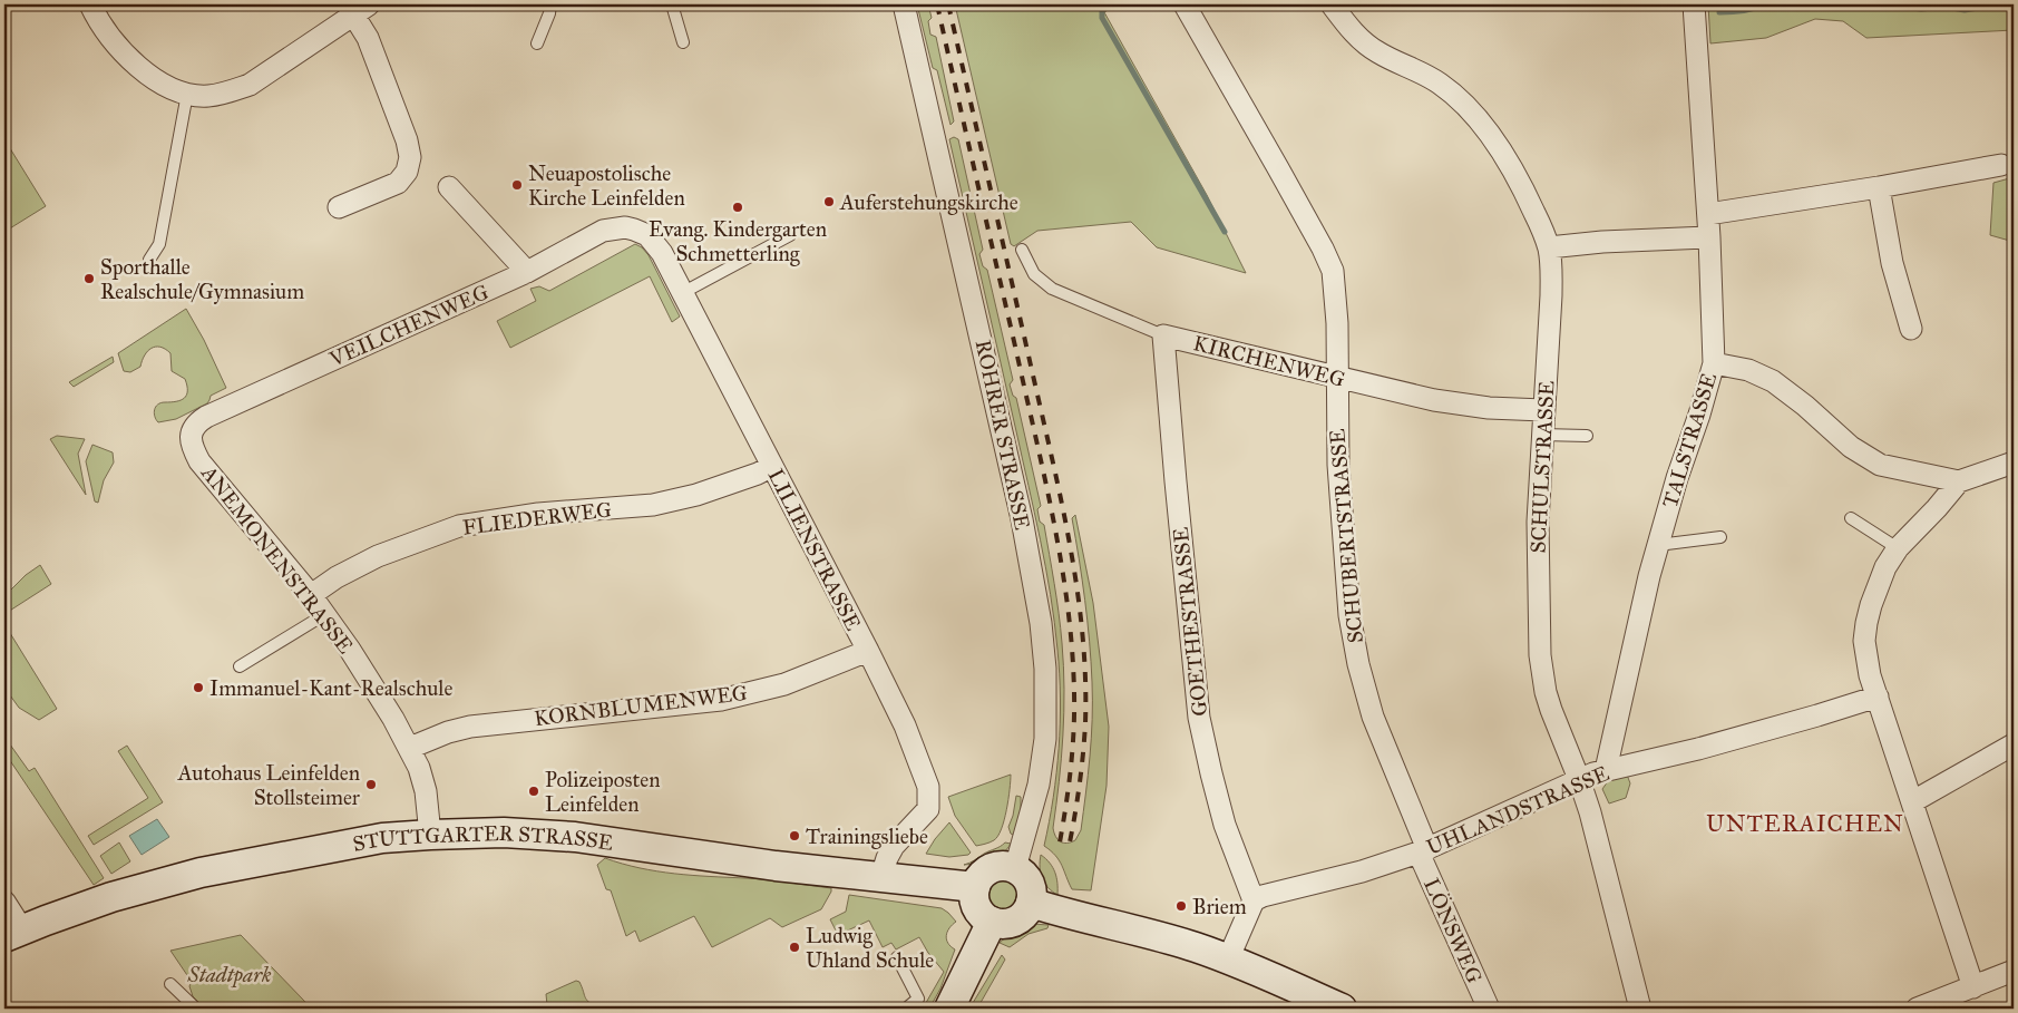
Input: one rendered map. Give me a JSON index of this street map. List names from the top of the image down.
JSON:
{
  "streets": {
    "main road": ["STUTTGARTER STRASSE"],
    "street": [
      "VEILCHENWEG",
      "KIRCHENWEG",
      "ROHRER STRASSE",
      "TALSTRASSE",
      "SCHULSTRASSE",
      "FLIEDERWEG",
      "SCHUBERTSTRASSE",
      "LILIENSTRASSE",
      "ANEMONENSTRASSE",
      "GOETHESTRASSE",
      "KORNBLUMENWEG",
      "UHLANDSTRASSE",
      "LÖNSWEG"
    ]
  },
  "crossings": [
    ["VEILCHENWEG", "LILIENSTRASSE"],
    ["VEILCHENWEG", "ANEMONENSTRASSE"],
    ["KIRCHENWEG", "SCHULSTRASSE"],
    ["KIRCHENWEG", "SCHUBERTSTRASSE"],
    ["KIRCHENWEG", "GOETHESTRASSE"],
    ["ROHRER STRASSE", "STUTTGARTER STRASSE"],
    ["TALSTRASSE", "UHLANDSTRASSE"],
    ["SCHULSTRASSE", "UHLANDSTRASSE"],
    ["FLIEDERWEG", "LILIENSTRASSE"],
    ["FLIEDERWEG", "ANEMONENSTRASSE"],
    ["SCHUBERTSTRASSE", "UHLANDSTRASSE"],
    ["SCHUBERTSTRASSE", "LÖNSWEG"],
    ["LILIENSTRASSE", "KORNBLUMENWEG"],
    ["LILIENSTRASSE", "STUTTGARTER STRASSE"],
    ["ANEMONENSTRASSE", "KORNBLUMENWEG"],
    ["ANEMONENSTRASSE", "STUTTGARTER STRASSE"],
    ["GOETHESTRASSE", "UHLANDSTRASSE"],
    ["UHLANDSTRASSE", "LÖNSWEG"]
  ],
  "districts": ["UNTERAICHEN"],
  "parks": ["Stadtpark"],
  "places": [
    "Neuapostolische Kirche Leinfelden",
    "Auferstehungskirche",
    "Evang. Kindergarten Schmetterling",
    "Sporthalle Realschule/Gymnasium",
    "Immanuel-Kant-Realschule",
    "Autohaus Leinfelden Stollsteimer",
    "Polizeiposten Leinfelden",
    "Trainingsliebe",
    "Briem",
    "Ludwig Uhland Schule"
  ]
}
